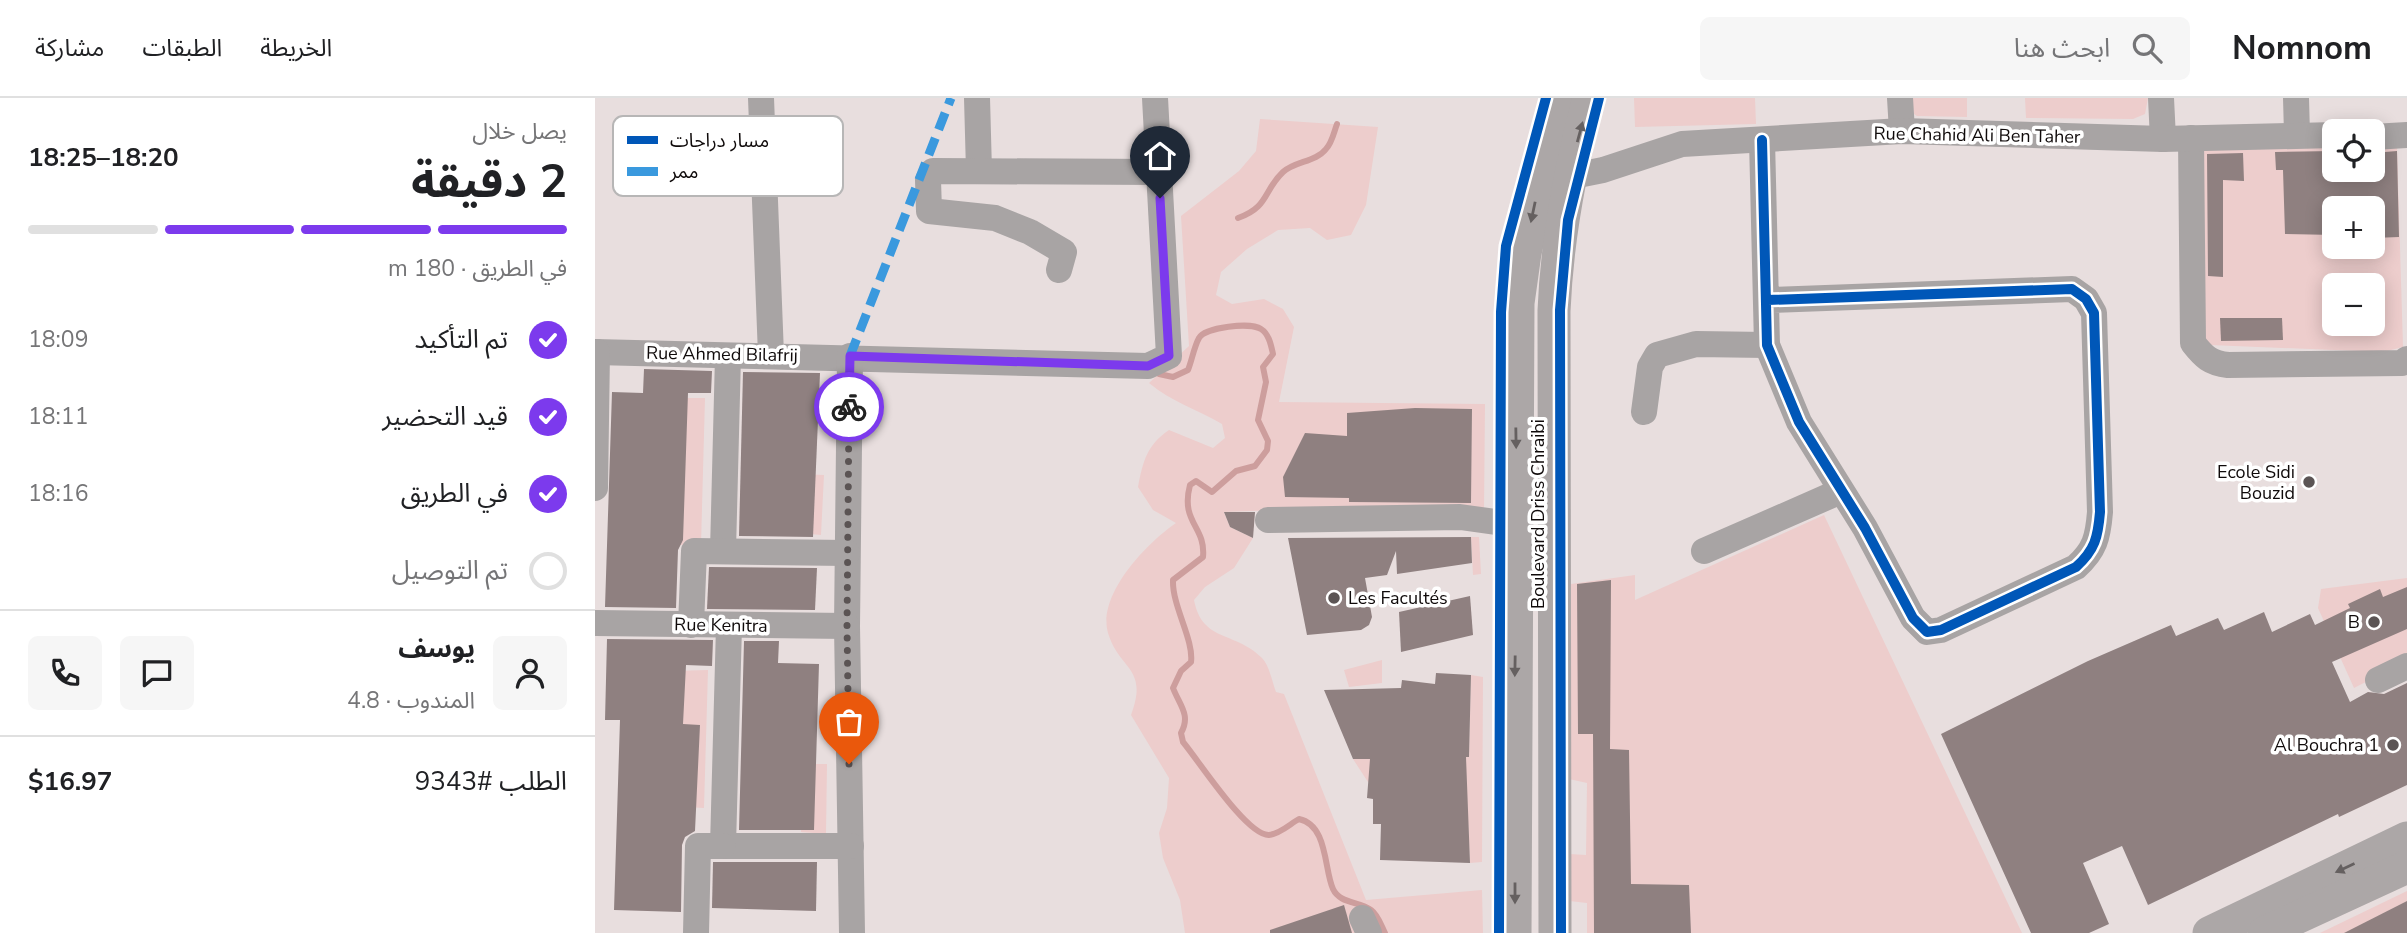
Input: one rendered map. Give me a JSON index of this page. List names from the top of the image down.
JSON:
{
  "streets": {
    "main road": ["Boulevard Driss Chraibi"],
    "street": ["Rue Chahid Ali Ben Taher", "Rue Ahmed Bilafrij", "Rue Kenitra"]
  },
  "crossings": [
    ["Rue Chahid Ali Ben Taher", "Boulevard Driss Chraibi"]
  ],
  "places": [
    "Ecole Sidi Bouzid",
    "Les Facultés",
    "B",
    "Al Bouchra 1"
  ],
  "legend": ["مسار دراجات", "ممر"],
  "page": {
    "header": "Nomnom",
    "search": "ابحث هنا",
    "nav": ["الخريطة", "الطبقات", "مشاركة"],
    "heading": ["2 دقيقة", "يصل خلال", "18:20–18:25"],
    "panel": [
      "يوسف",
      "المندوب · 4.8",
      "الطلب #9343",
      "$16.97"
    ],
    "map_buttons": ["+", "−"],
    "bar": "في الطريق · 180 m",
    "list": [
      ["تم التأكيد", "18:09"],
      ["قيد التحضير", "18:11"],
      ["في الطريق", "18:16"],
      "تم التوصيل"
    ]
  }
}
